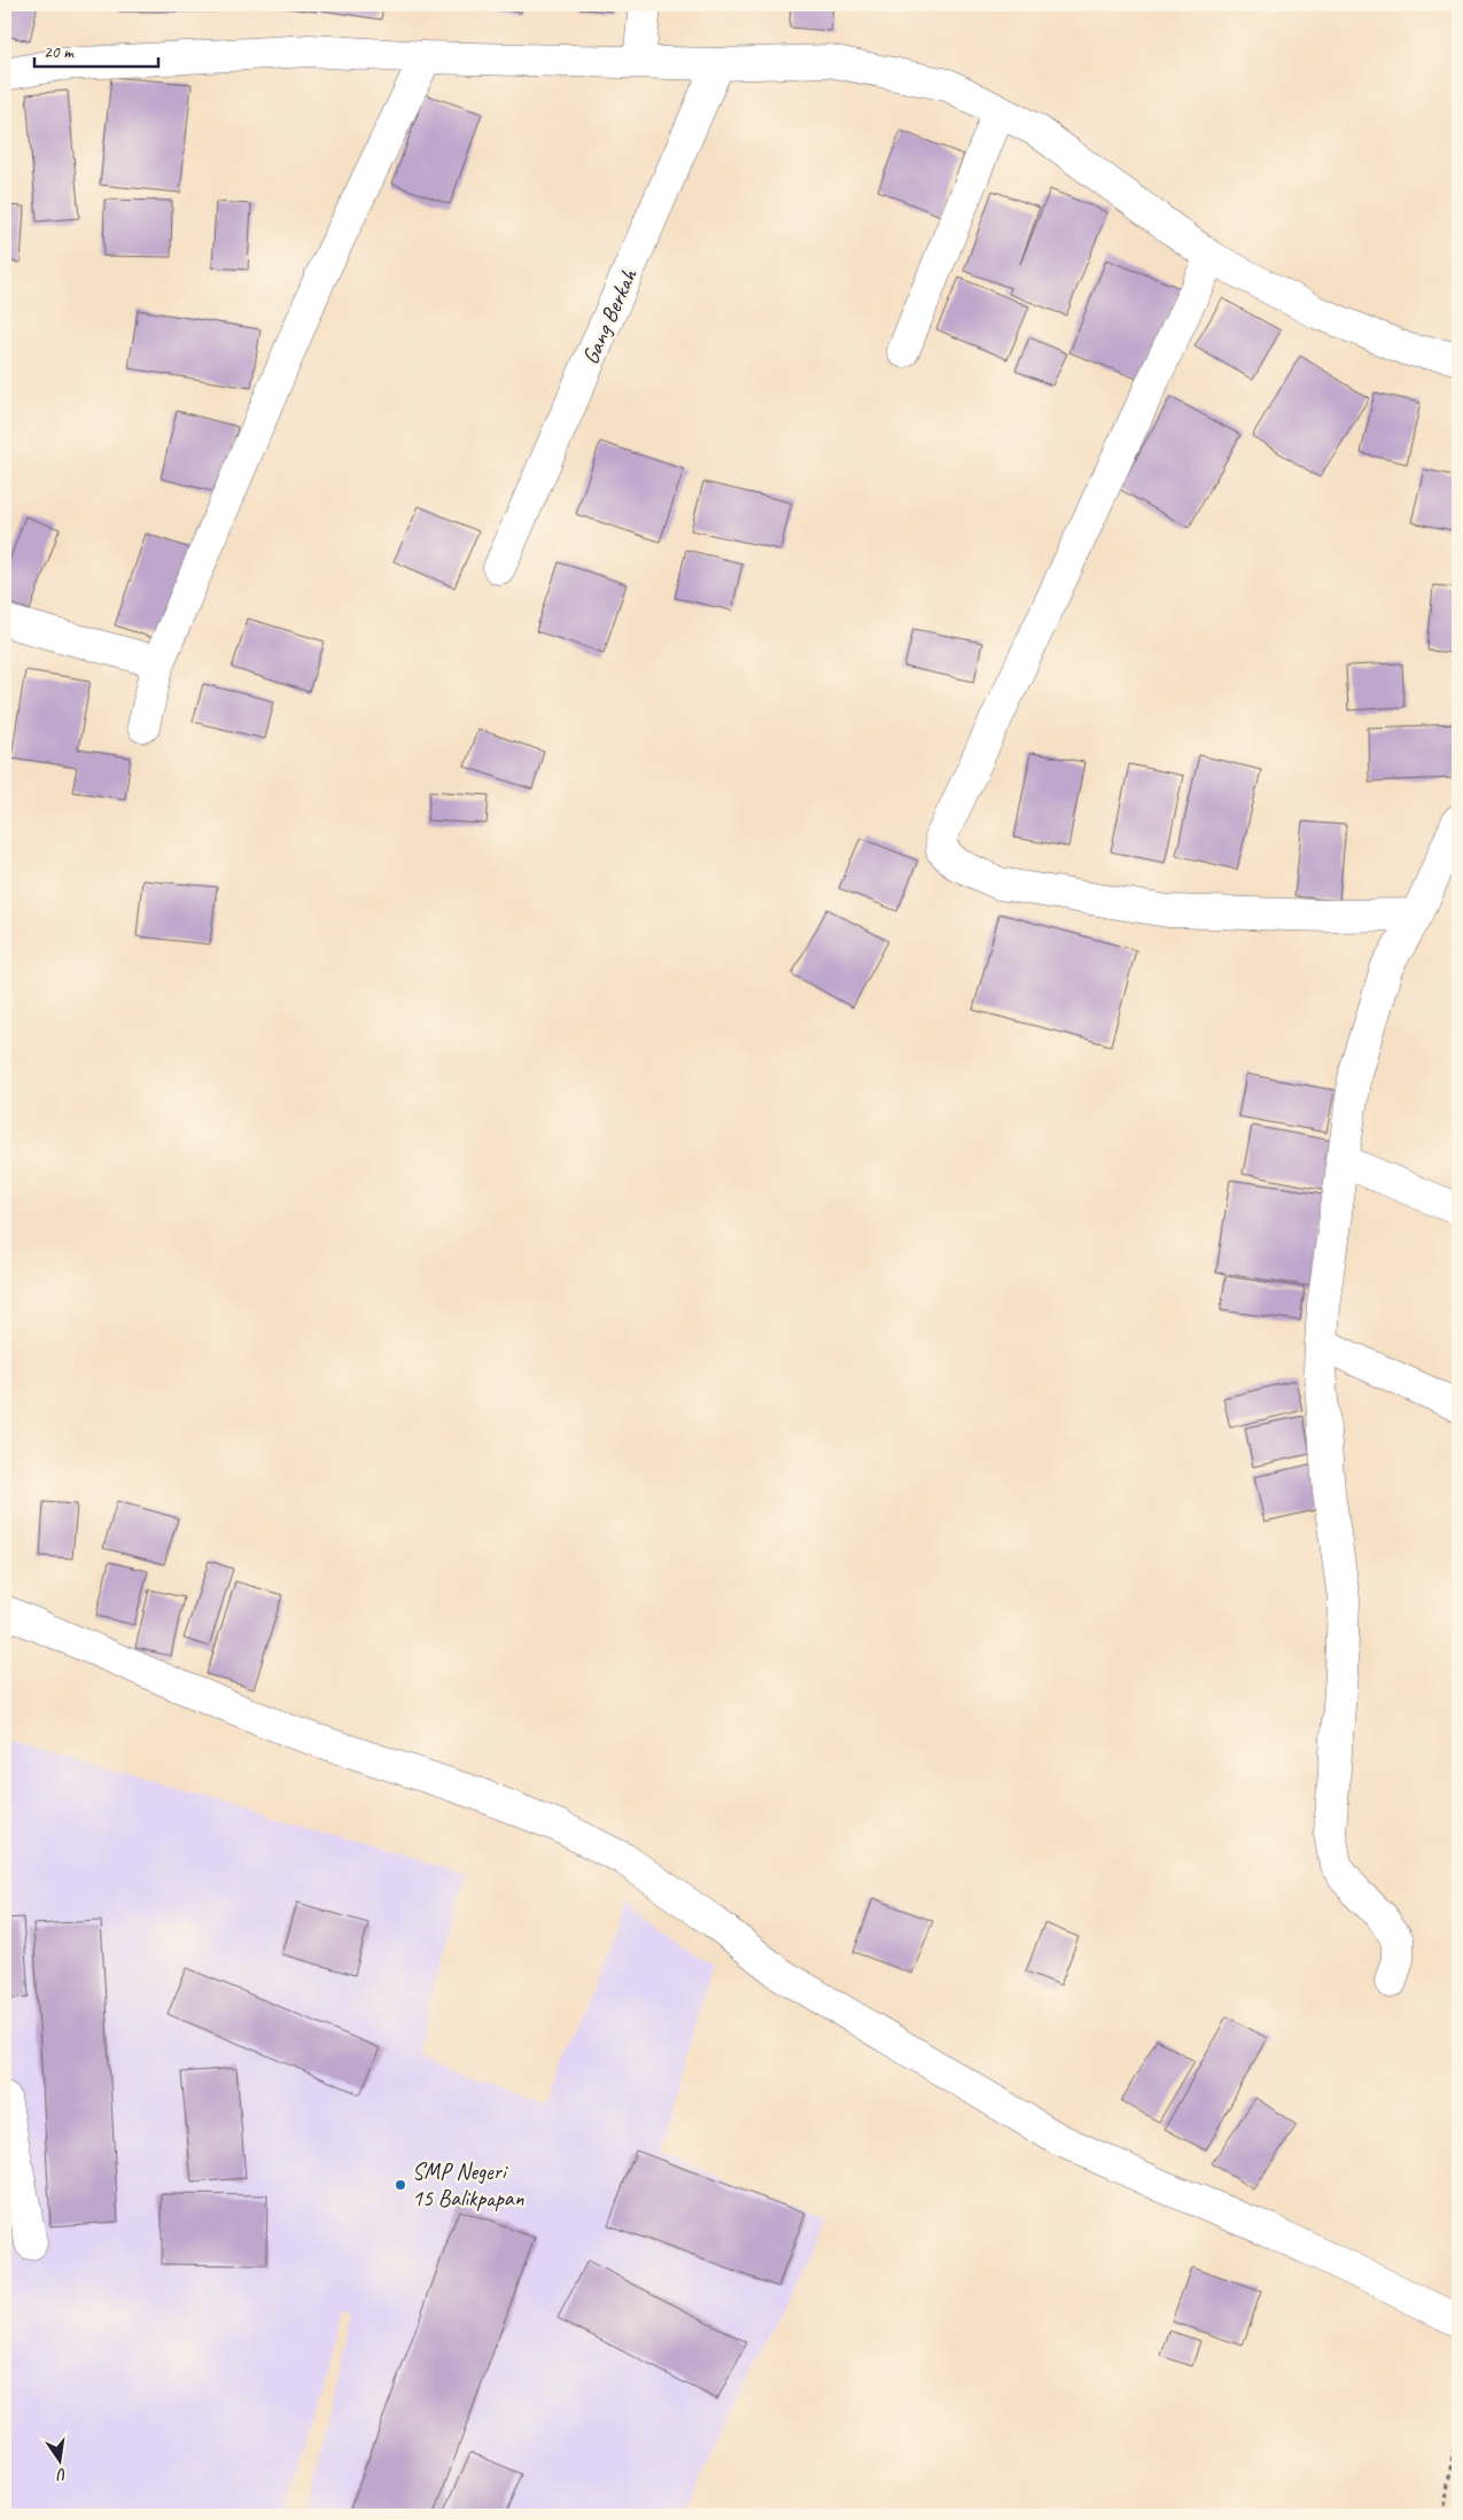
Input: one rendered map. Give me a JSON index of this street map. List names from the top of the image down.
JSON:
{
  "streets": {
    "street": ["Gang Berkah"]
  },
  "places": ["SMP Negeri 15 Balikpapan"],
  "scale_bar": "20 m",
  "north": "bottom"
}
